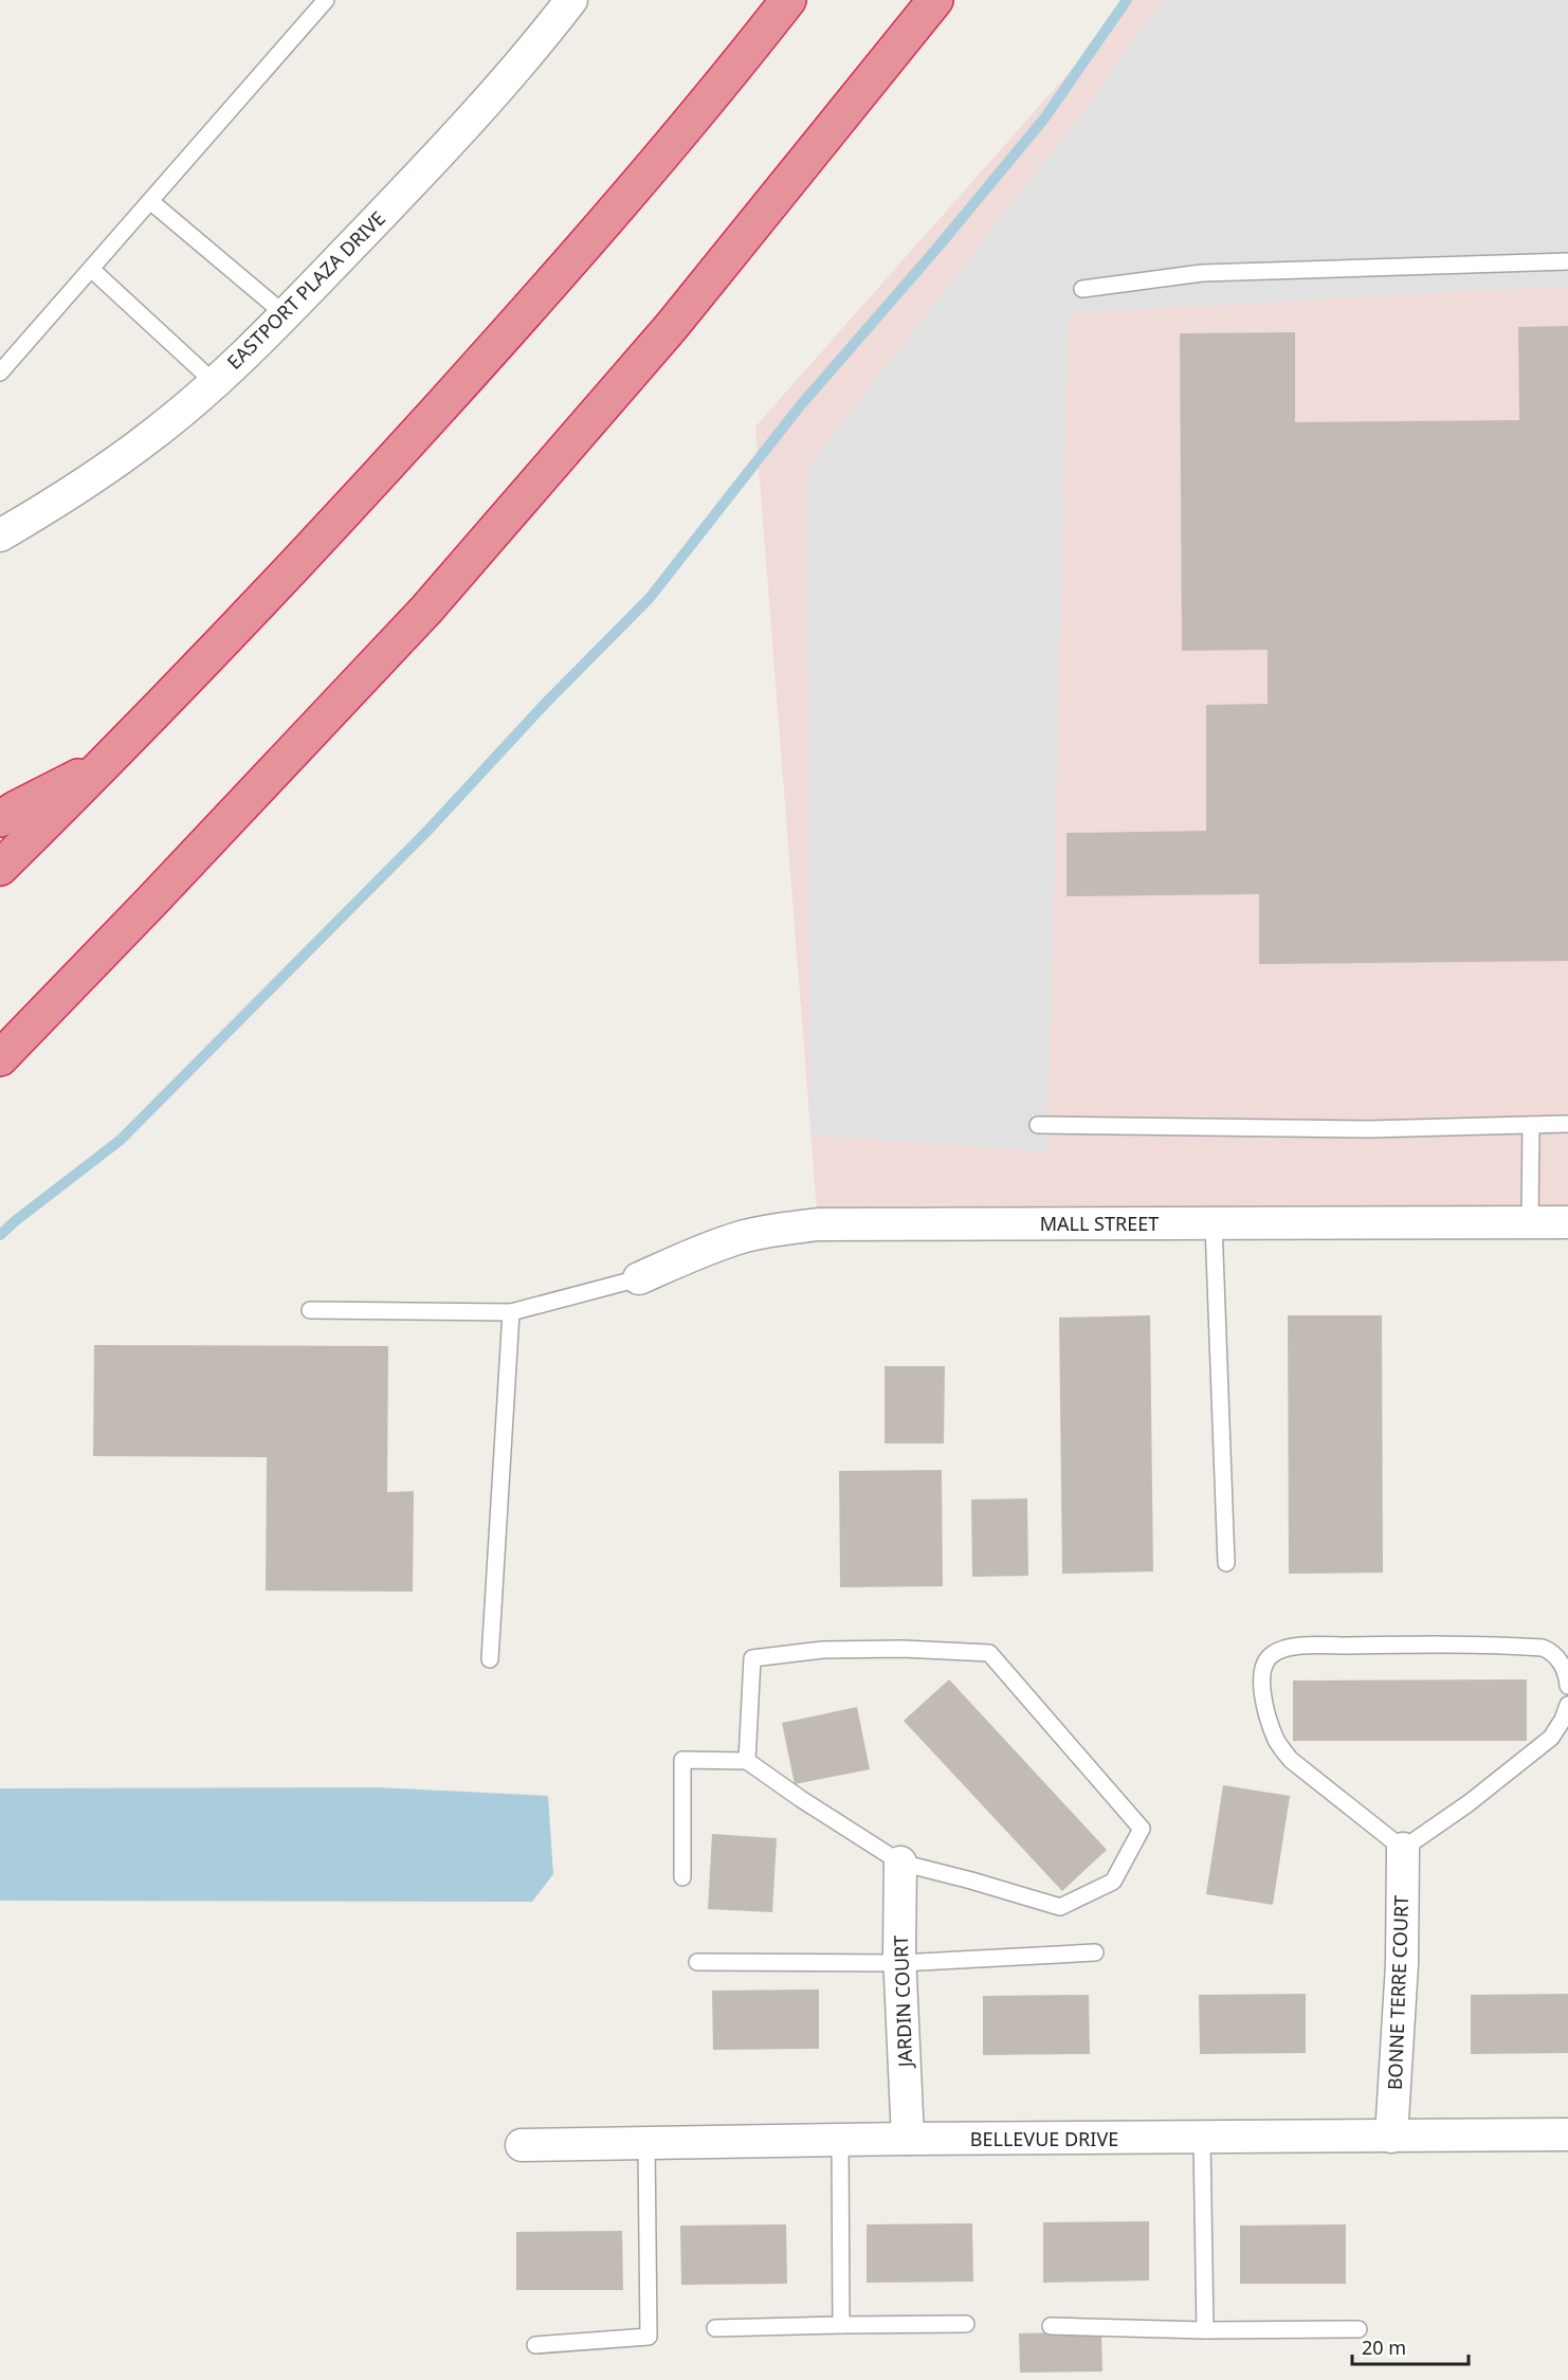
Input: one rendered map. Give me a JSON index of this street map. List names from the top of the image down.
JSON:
{
  "streets": {
    "street": [
      "EASTPORT PLAZA DRIVE",
      "MALL STREET",
      "BONNE TERRE COURT",
      "JARDIN COURT",
      "BELLEVUE DRIVE"
    ]
  },
  "crossings": [
    ["BONNE TERRE COURT", "BELLEVUE DRIVE"],
    ["JARDIN COURT", "BELLEVUE DRIVE"]
  ],
  "scale_bar": "20 m"
}
